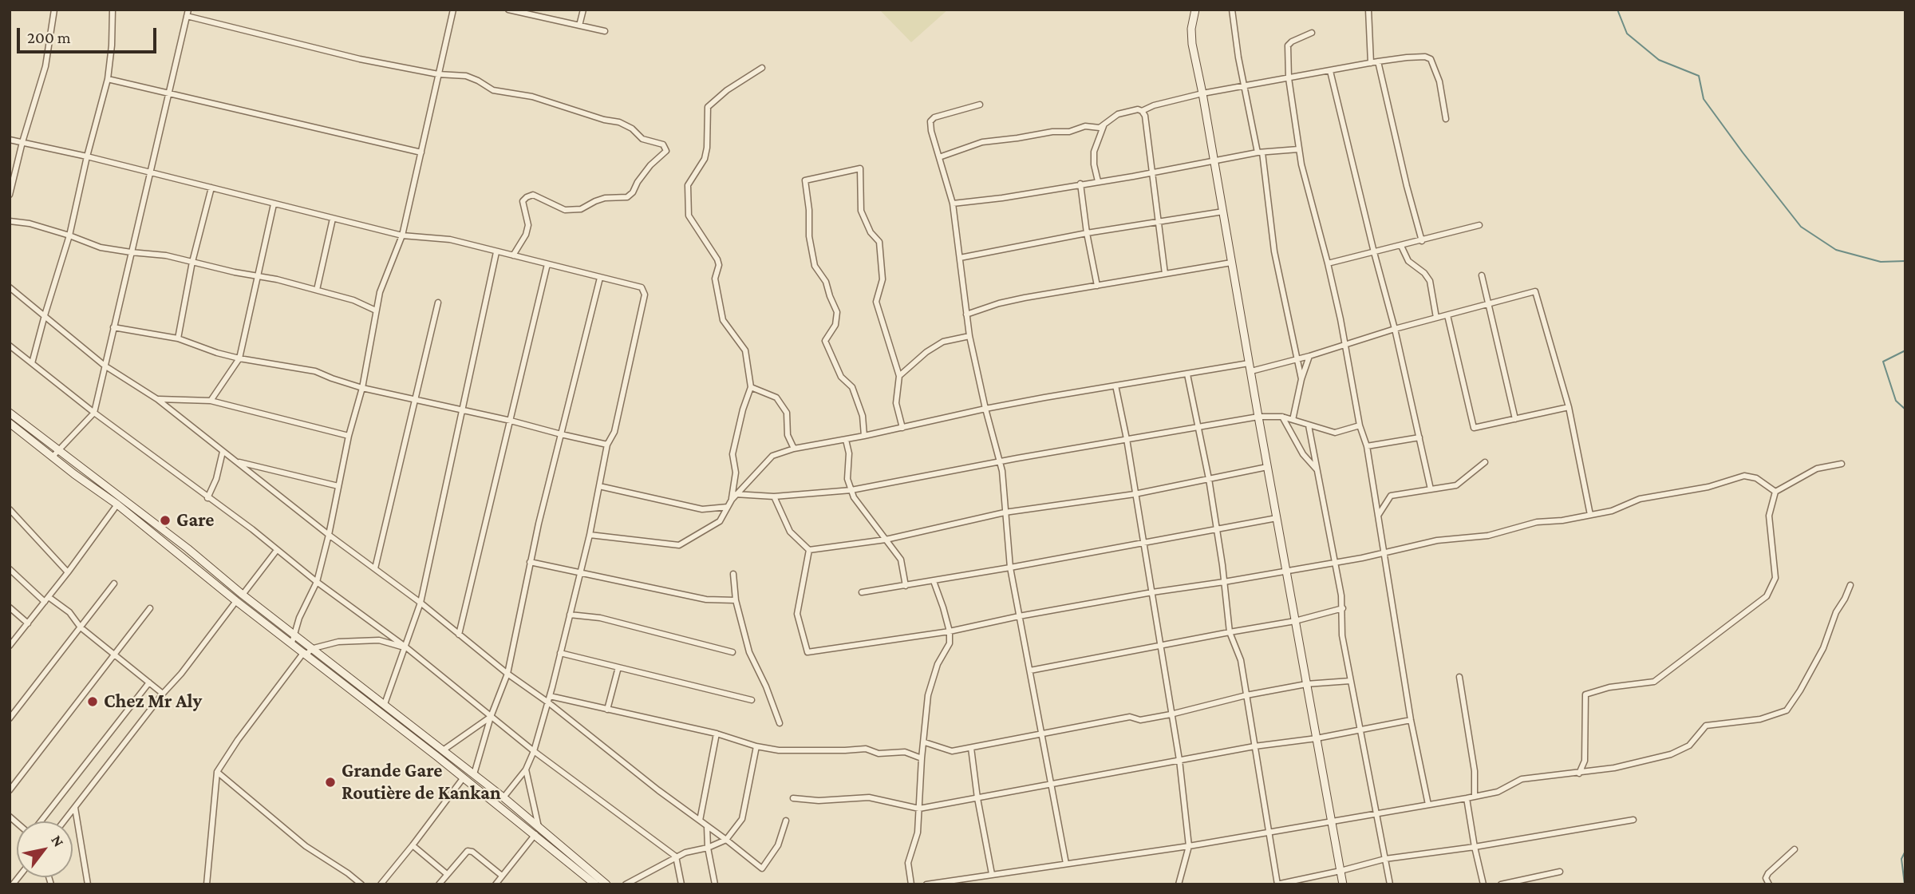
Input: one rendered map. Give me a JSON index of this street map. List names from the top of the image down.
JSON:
{
  "places": ["Gare", "Chez Mr Aly", "Grande Gare Routière de Kankan"],
  "scale_bar": "200 m",
  "north": "top right"
}
